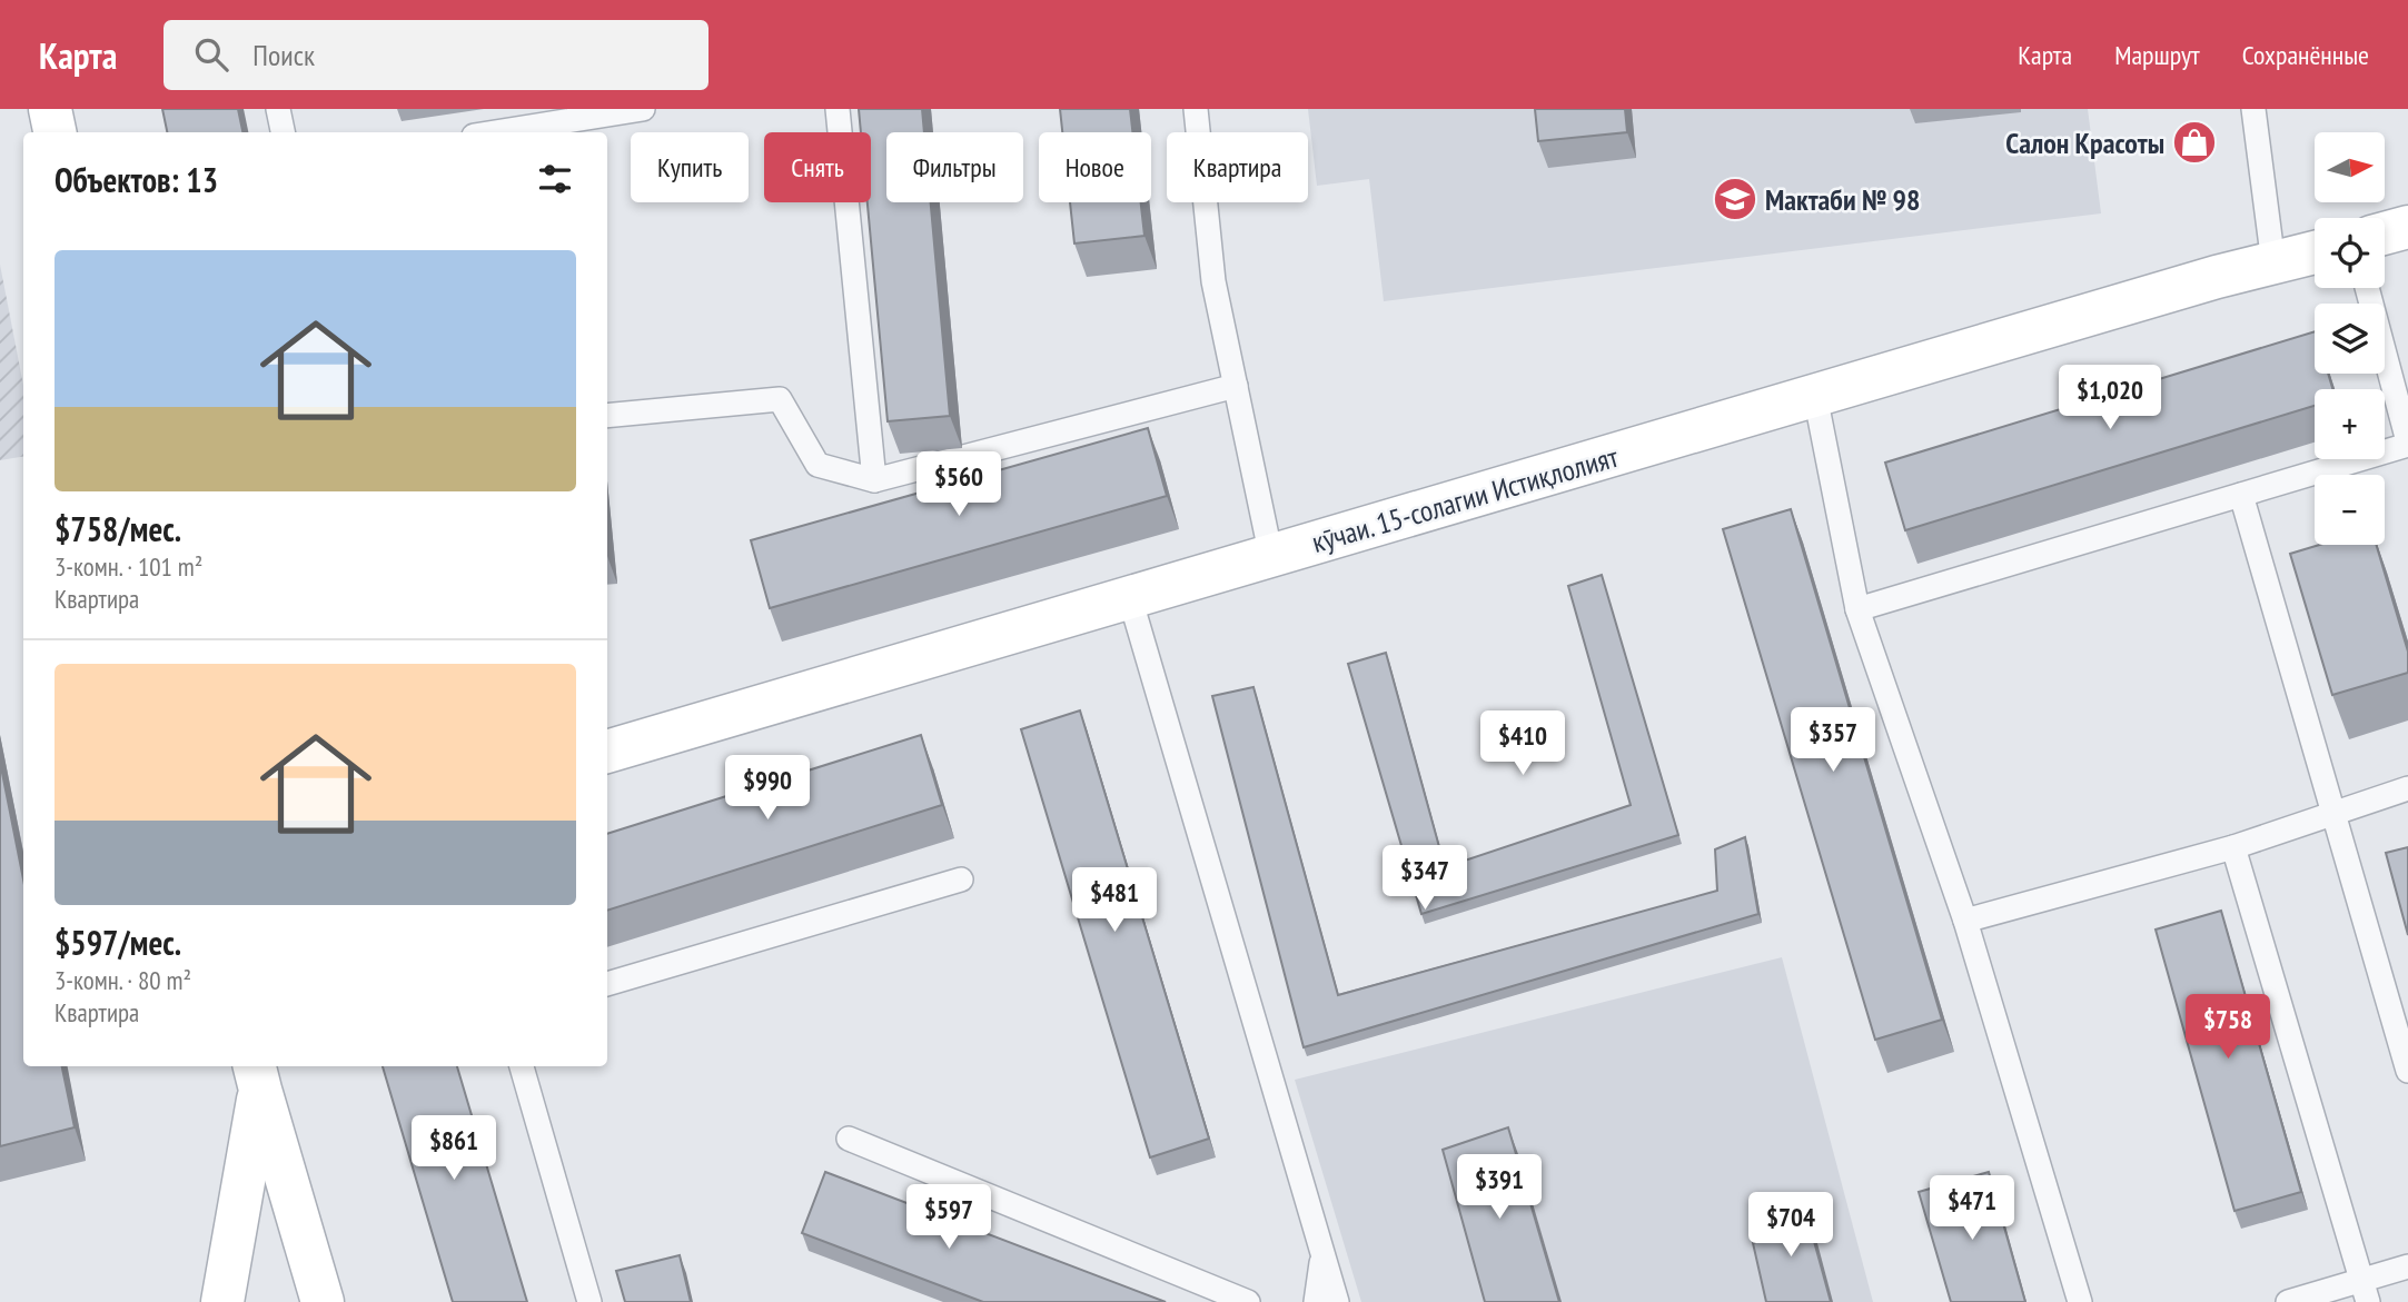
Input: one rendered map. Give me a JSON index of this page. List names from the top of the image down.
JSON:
{
  "streets": {
    "street": ["кӯчаи. 15-солагии Истиқлолият"]
  },
  "places": {
    "shop": ["Салон Красоты"],
    "school or university": ["Мактаби № 98"]
  },
  "north": "right",
  "page": {
    "header": "Карта",
    "search": "Поиск",
    "nav": ["Карта", "Маршрут", "Сохранённые"],
    "map_buttons": ["+", "−"],
    "chip": [
      "Купить",
      "Снять",
      "Фильтры",
      "Новое",
      "Квартира"
    ],
    "heading": "Объектов: 13",
    "list": [
      {
        "name": "$758/мес.",
        "note": "3-комн. · 101 m² · Квартира"
      },
      {
        "name": "$597/мес.",
        "note": "3-комн. · 80 m² · Квартира"
      }
    ],
    "price": [
      "$1,020",
      "$560",
      "$357",
      "$410",
      "$990",
      "$347",
      "$481",
      "$758",
      "$861",
      "$391",
      "$471",
      "$597",
      "$704"
    ]
  }
}
